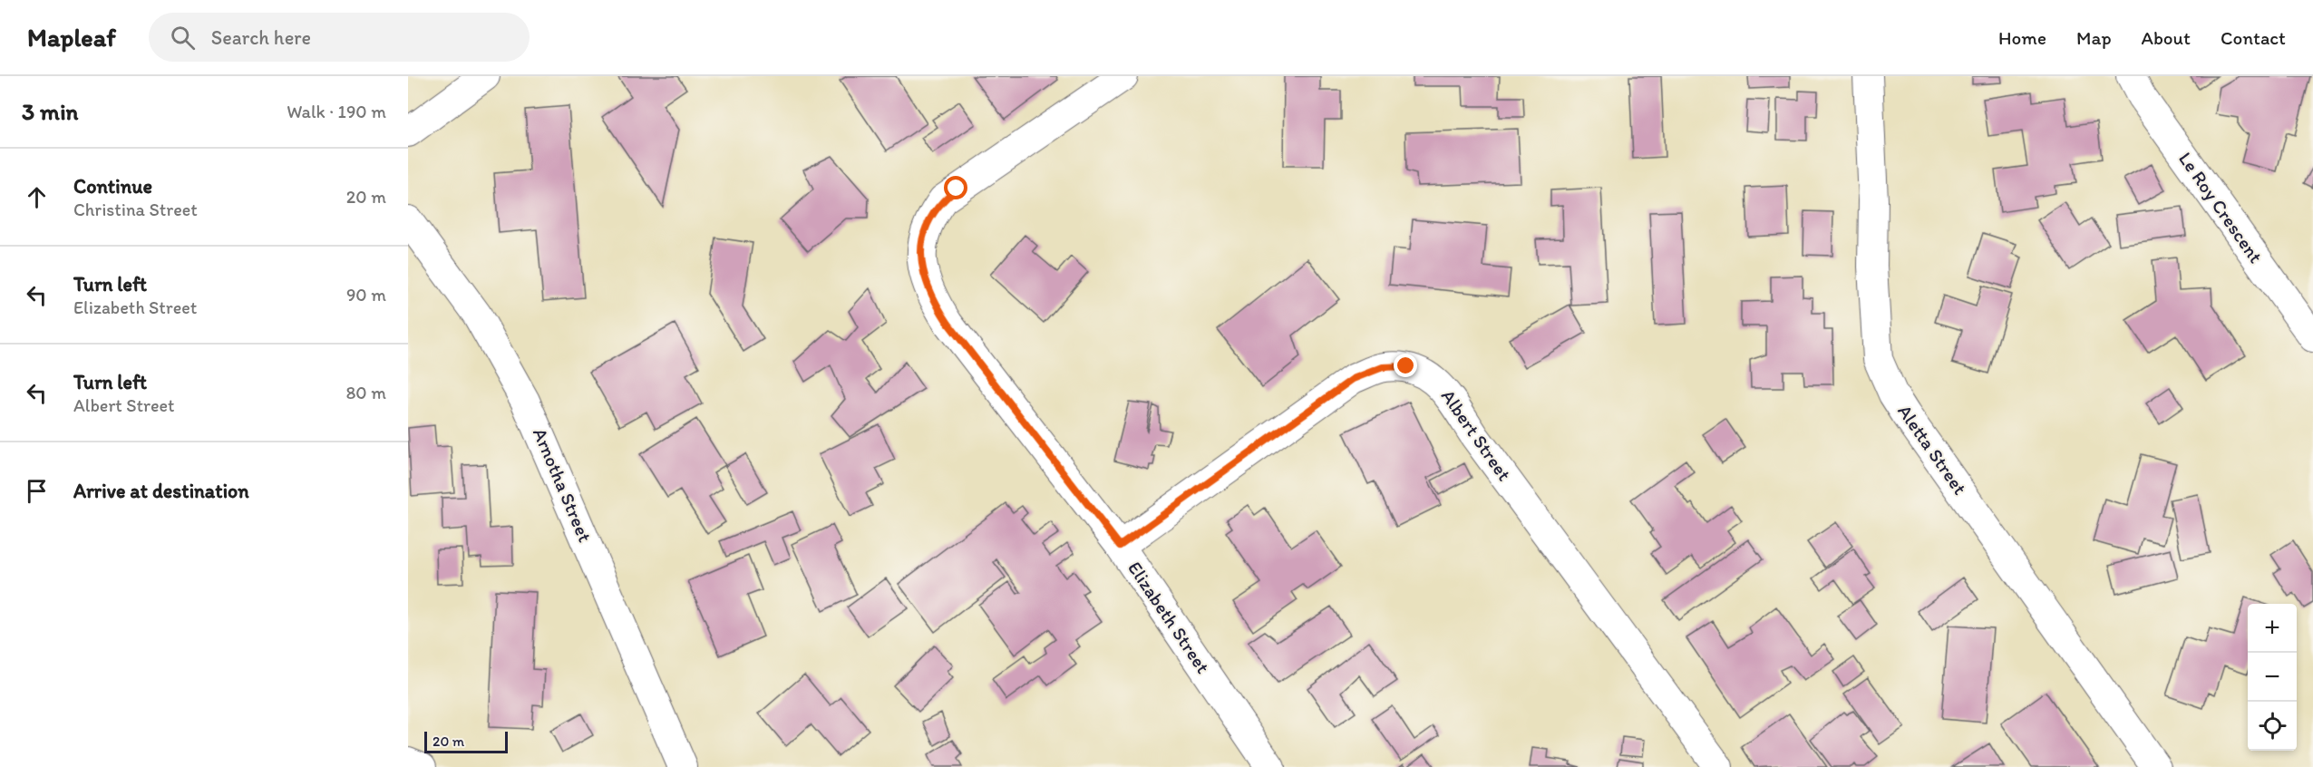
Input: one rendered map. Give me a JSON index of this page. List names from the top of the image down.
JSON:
{
  "streets": {
    "street": [
      "Le Roy Crescent",
      "Albert Street",
      "Aletta Street",
      "Arnotha Street",
      "Elizabeth Street"
    ]
  },
  "crossings": [
    ["Albert Street", "Elizabeth Street"]
  ],
  "scale_bar": "20 m",
  "page": {
    "header": "Mapleaf",
    "search": "Search here",
    "nav": [
      "Home",
      "Map",
      "About",
      "Contact"
    ],
    "heading": ["3 min", "Walk · 190 m"],
    "list": [
      ["Continue", "Christina Street", "20 m"],
      ["Turn left", "Elizabeth Street", "90 m"],
      ["Turn left", "Albert Street", "80 m"],
      "Arrive at destination"
    ],
    "map_buttons": ["+", "−"],
    "scale": "20 m"
  }
}
